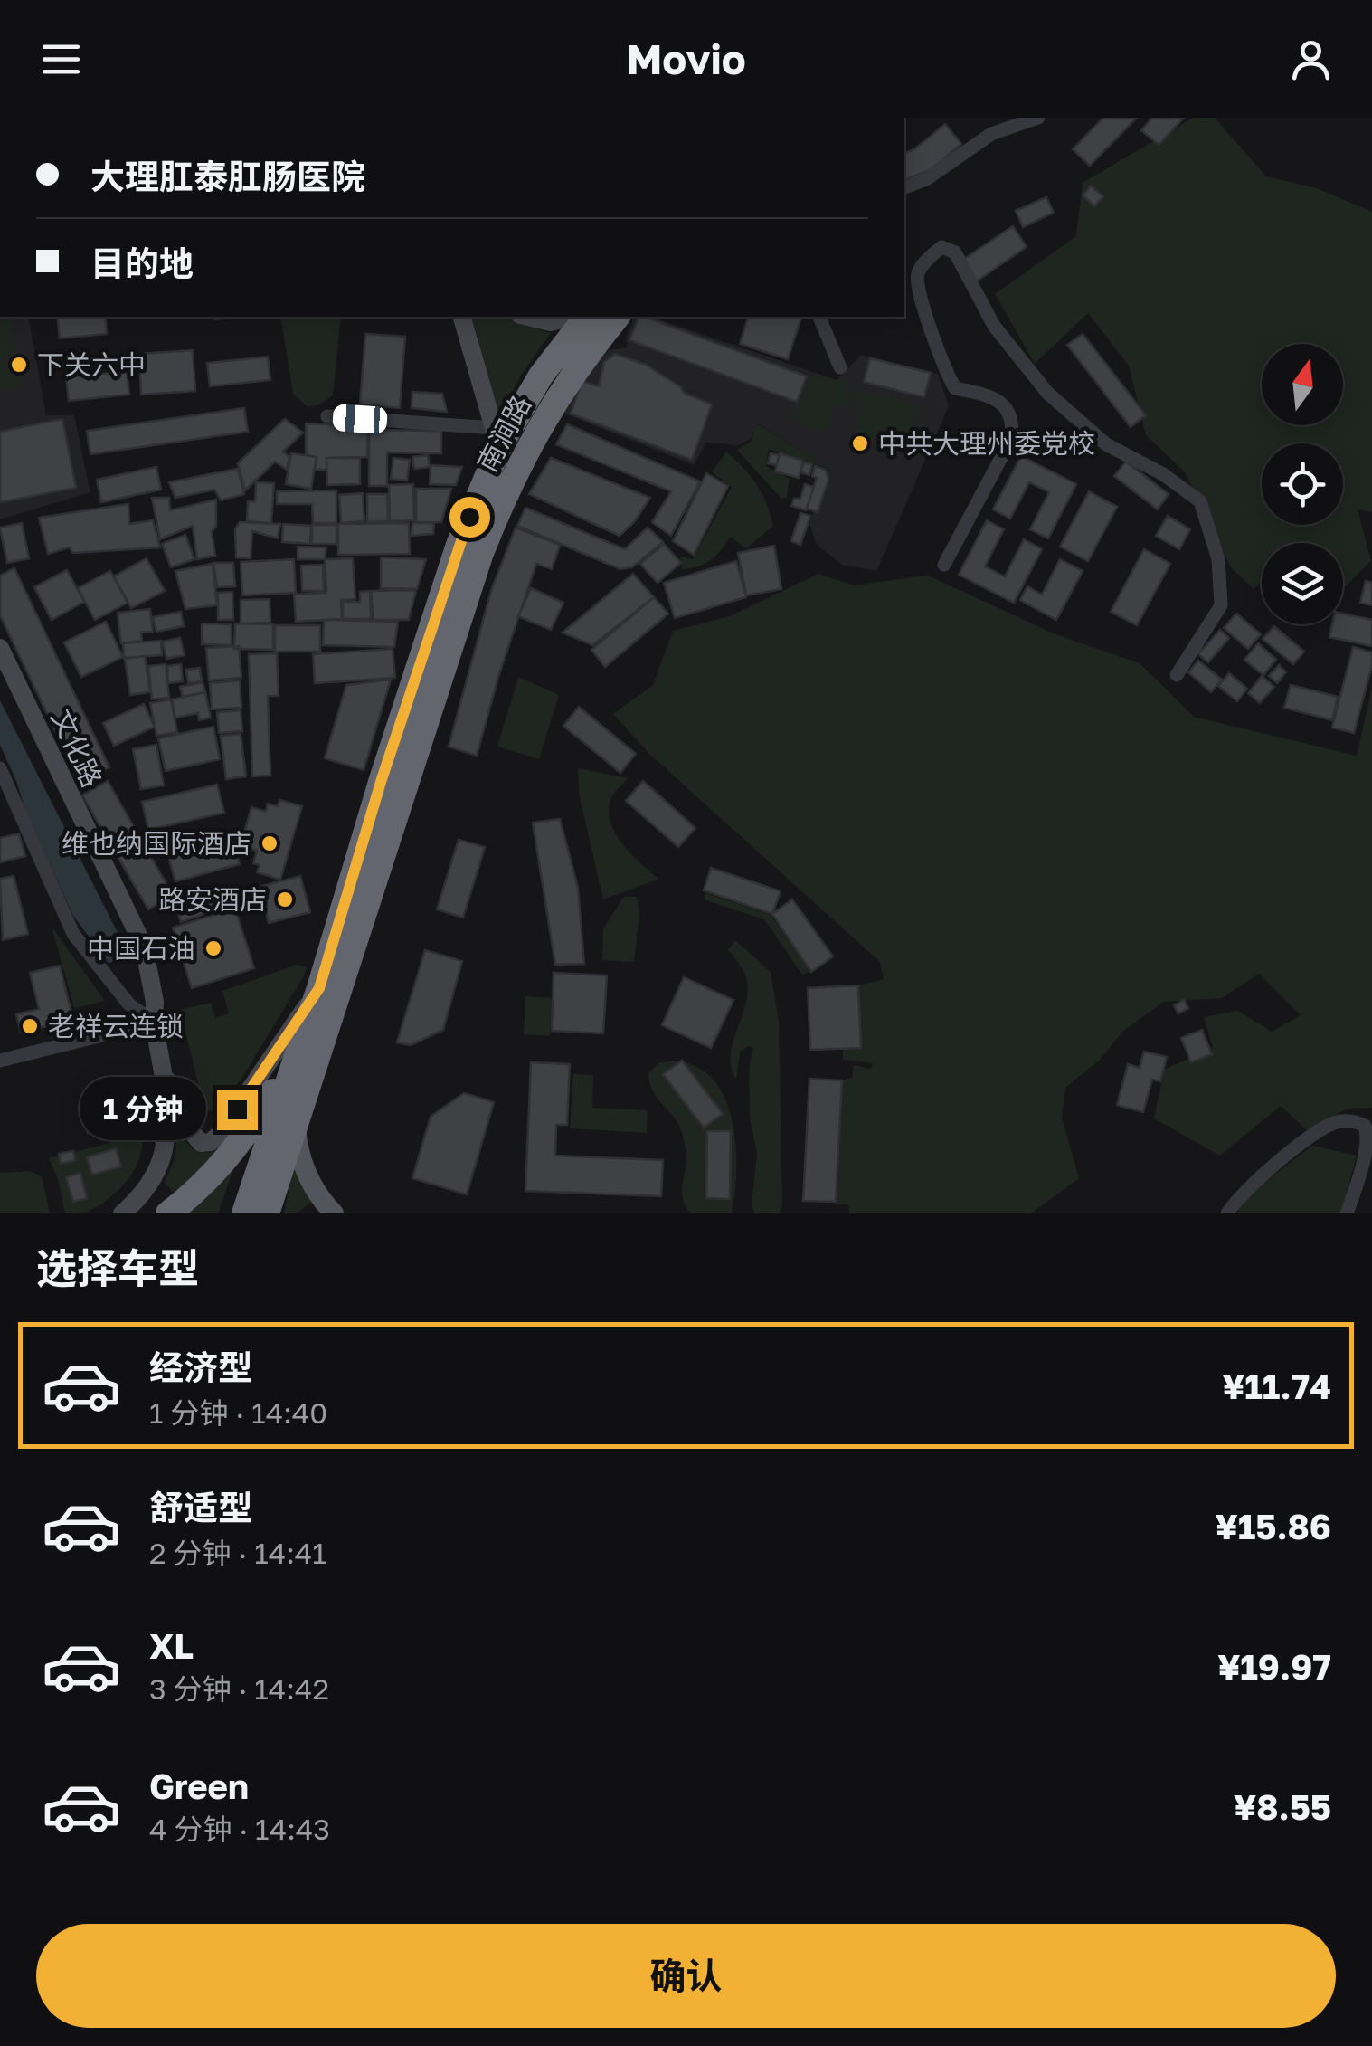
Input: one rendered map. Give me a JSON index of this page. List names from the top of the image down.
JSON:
{
  "streets": {
    "highway": ["南涧路"],
    "street": ["文化路"]
  },
  "places": [
    "下关六中",
    "中共大理州委党校",
    "维也纳国际酒店",
    "路安酒店",
    "中国石油",
    "老祥云连锁"
  ],
  "north": "top",
  "page": {
    "header": "Movio",
    "banner": ["大理肛泰肛肠医院", "目的地"],
    "bubble": "1 分钟",
    "heading": "选择车型",
    "list": [
      {
        "name": "经济型",
        "note": "1 分钟 · 14:40",
        "value": "¥11.74"
      },
      {
        "name": "舒适型",
        "note": "2 分钟 · 14:41",
        "value": "¥15.86"
      },
      {
        "name": "XL",
        "note": "3 分钟 · 14:42",
        "value": "¥19.97"
      },
      {
        "name": "Green",
        "note": "4 分钟 · 14:43",
        "value": "¥8.55"
      }
    ],
    "buttons": "确认"
  }
}
